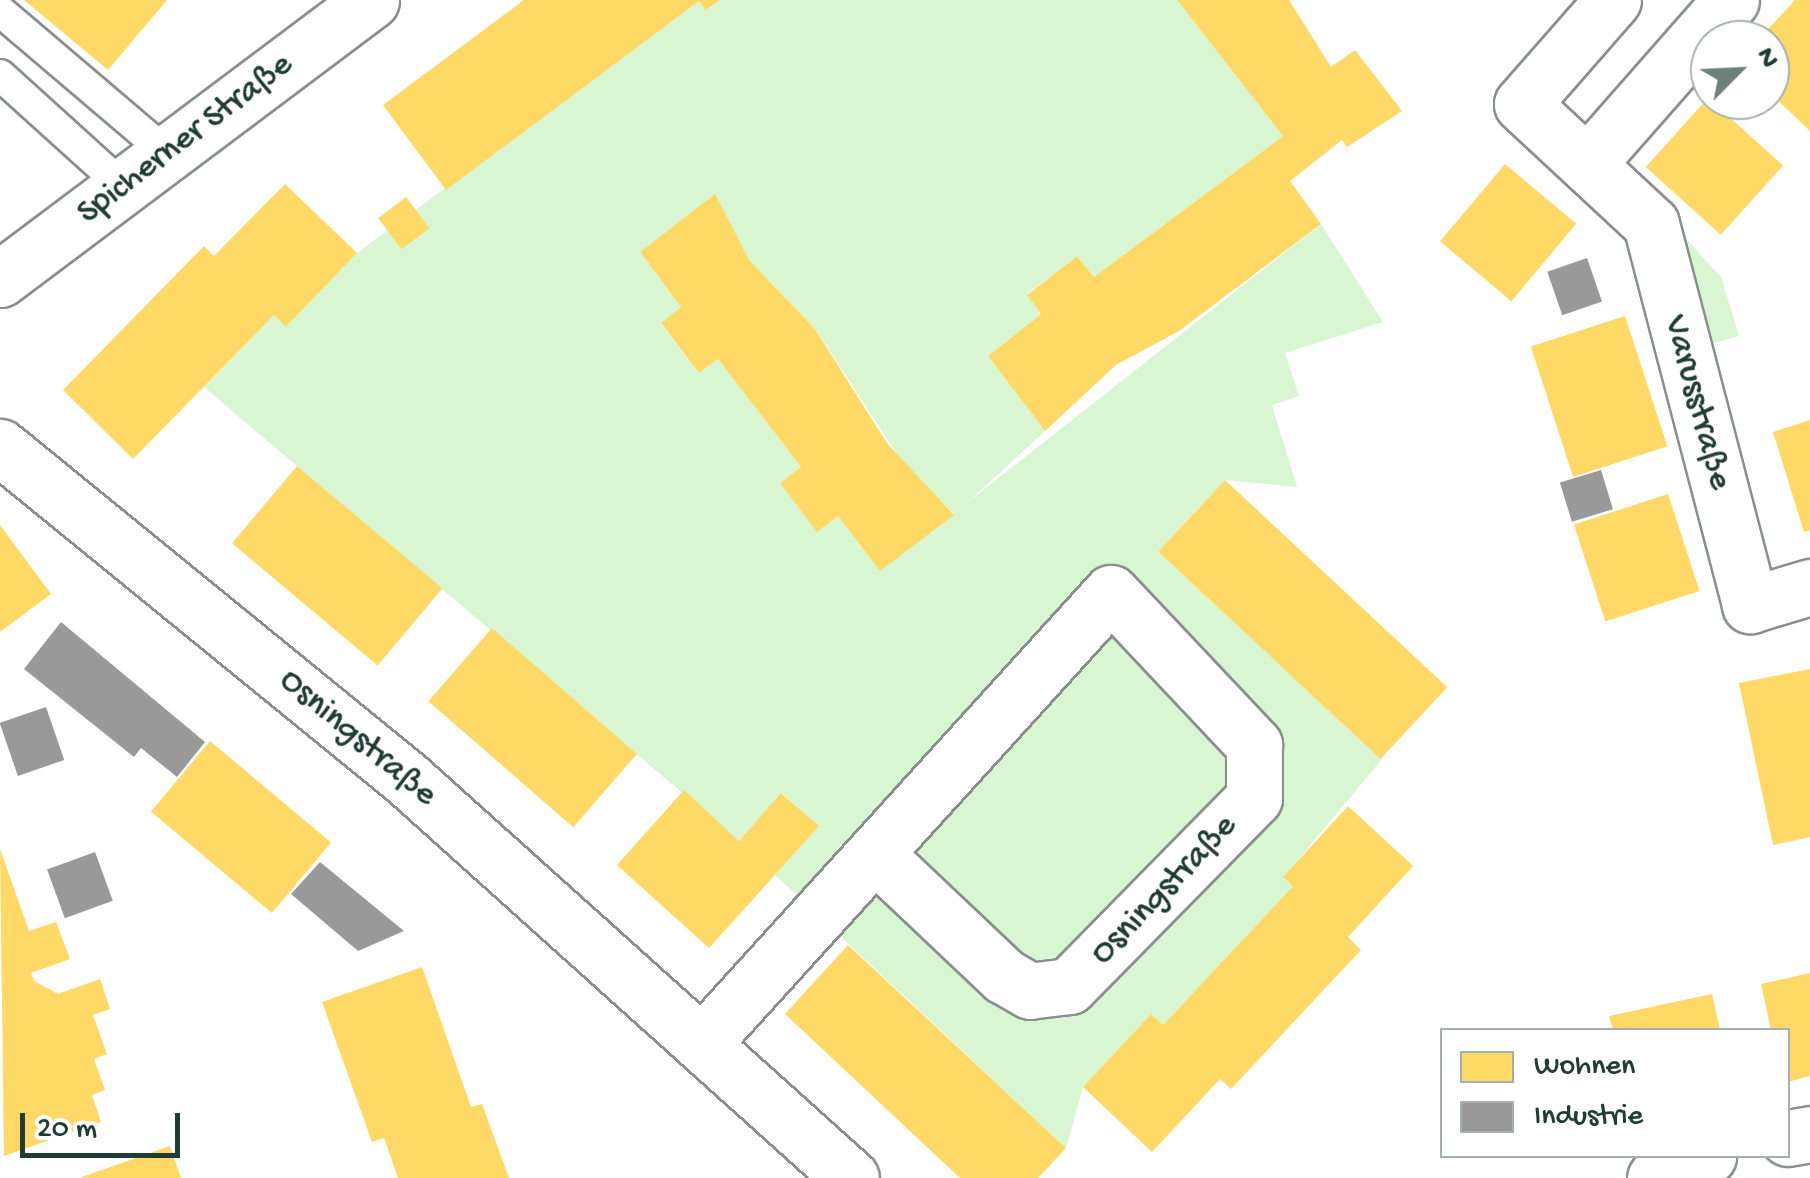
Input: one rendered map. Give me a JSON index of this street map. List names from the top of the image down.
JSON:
{
  "streets": {
    "street": ["Spicherner Straße", "Varusstraße", "Osningstraße"]
  },
  "legend": ["Wohnen", "Industrie"],
  "scale_bar": "20 m",
  "north": "top right"
}
